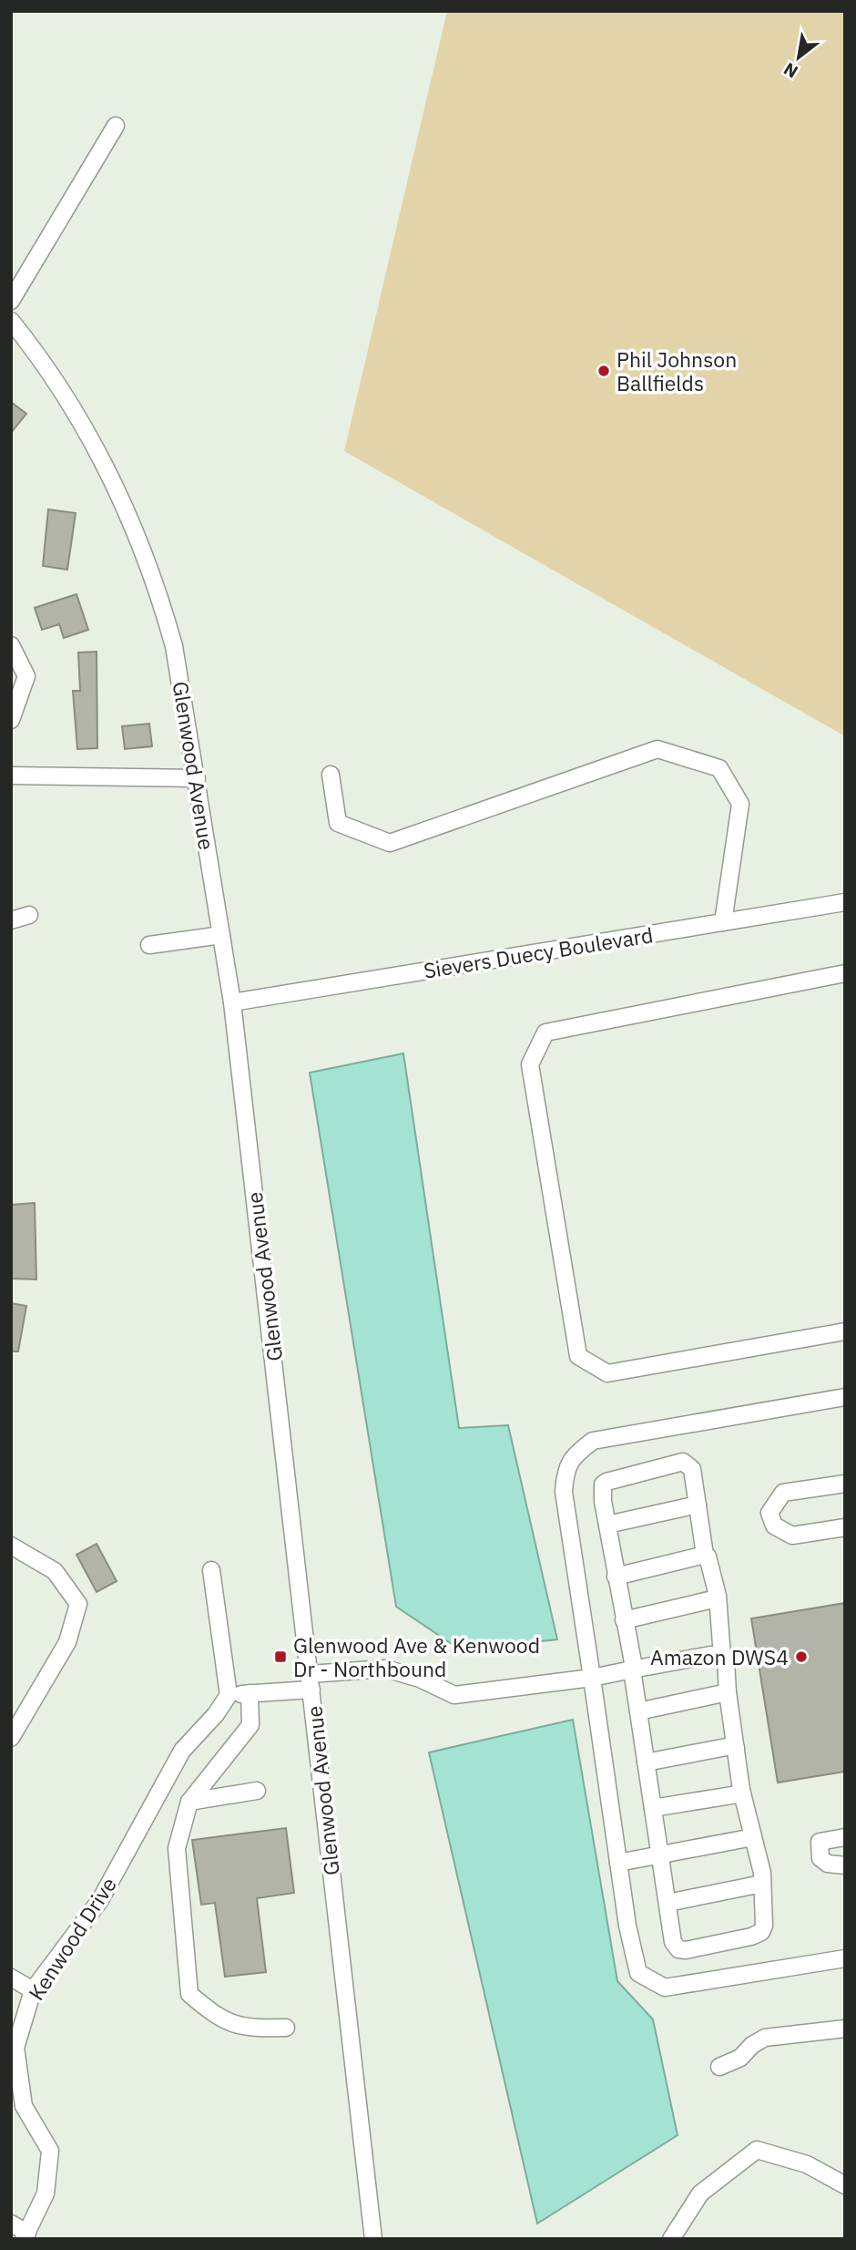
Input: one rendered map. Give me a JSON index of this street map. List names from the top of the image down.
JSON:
{
  "streets": {
    "street": ["Glenwood Avenue", "Sievers Duecy Boulevard", "Kenwood Drive"]
  },
  "crossings": [
    ["Glenwood Avenue", "Sievers Duecy Boulevard"]
  ],
  "places": {
    "other": ["Phil Johnson Ballfields", "Amazon DWS4"],
    "transit": ["Glenwood Ave & Kenwood Dr - Northbound"]
  },
  "north": "bottom left"
}
